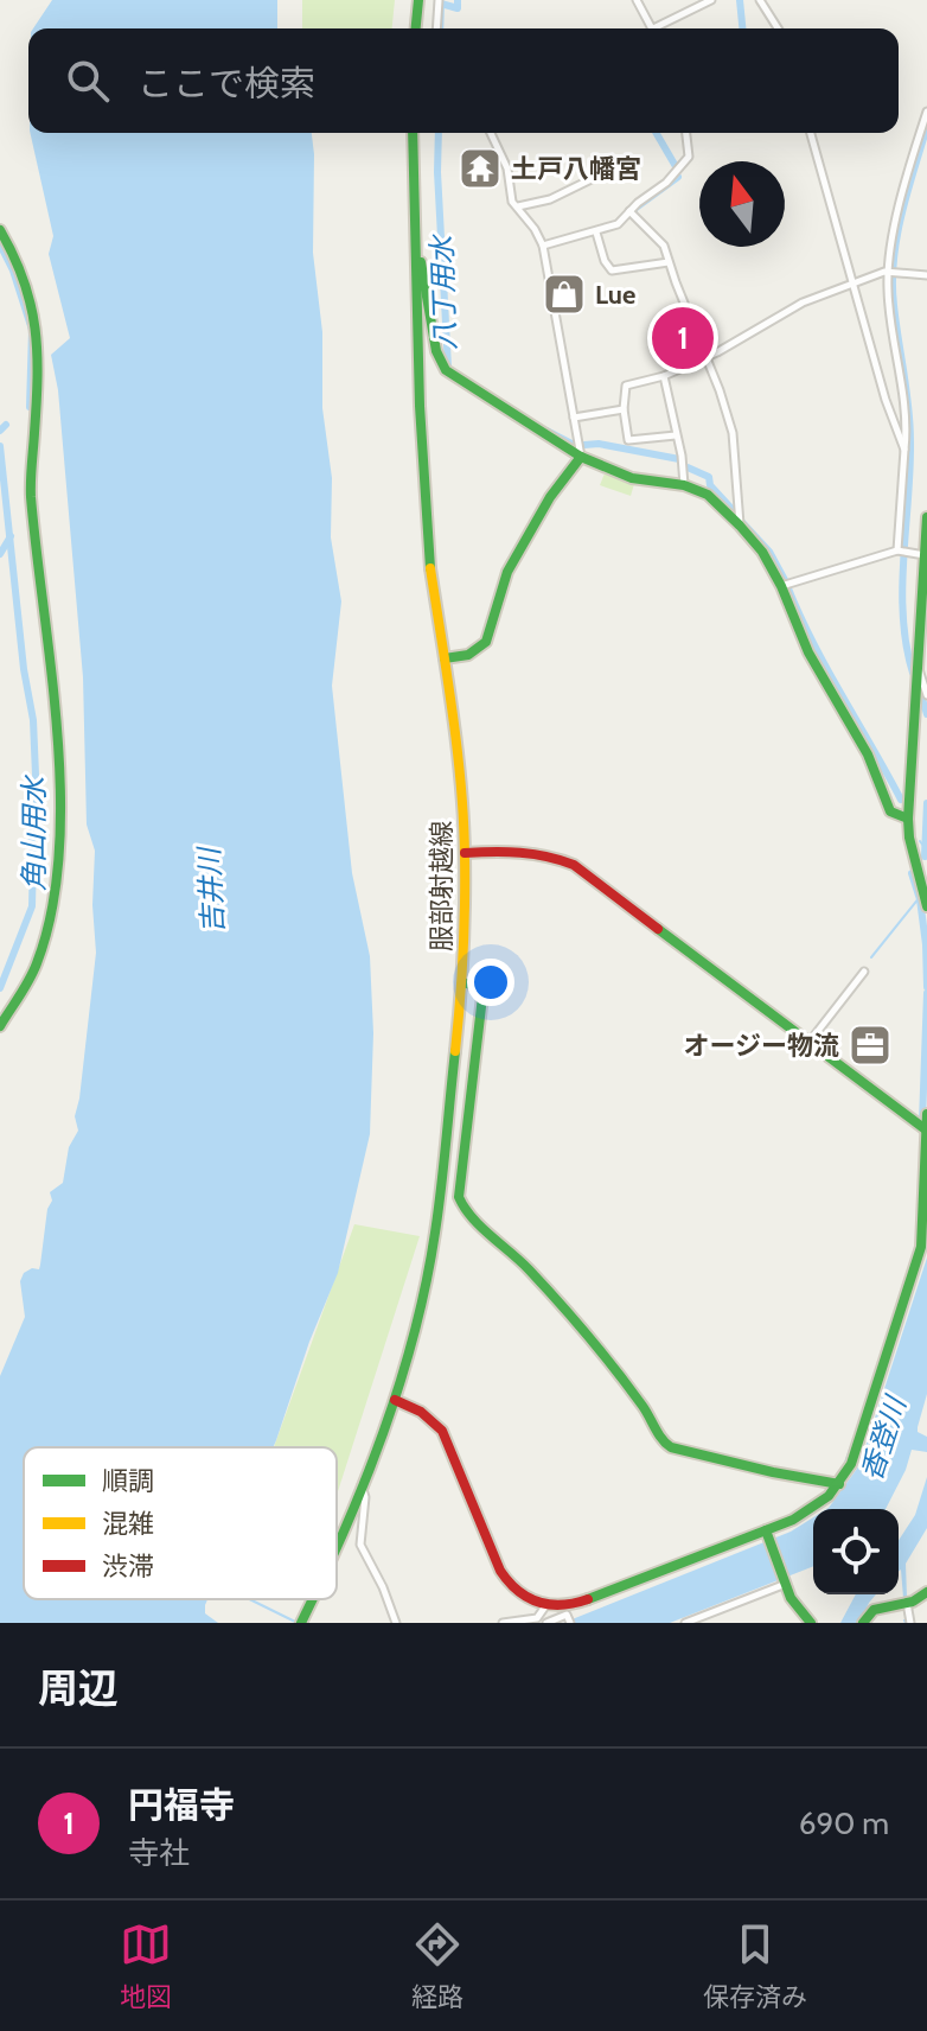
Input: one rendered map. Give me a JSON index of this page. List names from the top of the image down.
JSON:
{
  "streets": {
    "street": ["服部射越線"]
  },
  "water": [
    "八丁用水",
    "角山用水",
    "吉井川",
    "香登川"
  ],
  "places": {
    "temple": ["土戸八幡宮"],
    "shop": ["Lue"],
    "office": ["オージー物流"]
  },
  "legend": ["順調", "混雑", "渋滞"],
  "north": "top",
  "page": {
    "search": "ここで検索",
    "pins": "1",
    "heading": "周辺",
    "list": [
      {
        "mark": "1",
        "name": "円福寺",
        "note": "寺社",
        "value": "690 m"
      }
    ],
    "nav": ["地図", "経路", "保存済み"]
  }
}
